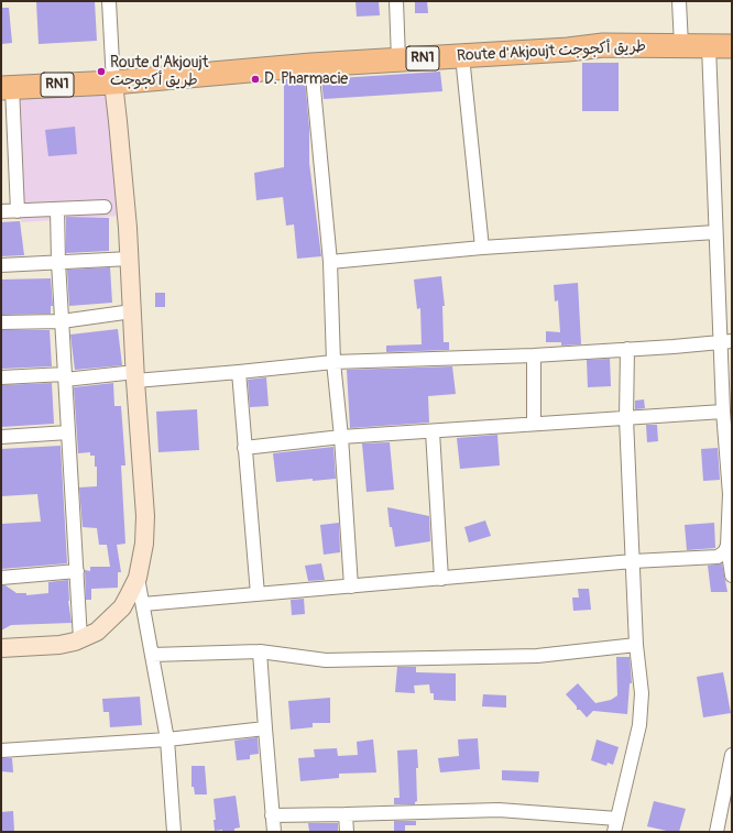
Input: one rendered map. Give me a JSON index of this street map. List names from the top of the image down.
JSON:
{
  "streets": {
    "highway": ["Route d'Akjoujt طريق أكجوجت", "RN1"]
  },
  "places": ["Route d'Akjoujt طريق أكجوجت", "D. Pharmacie"]
}
